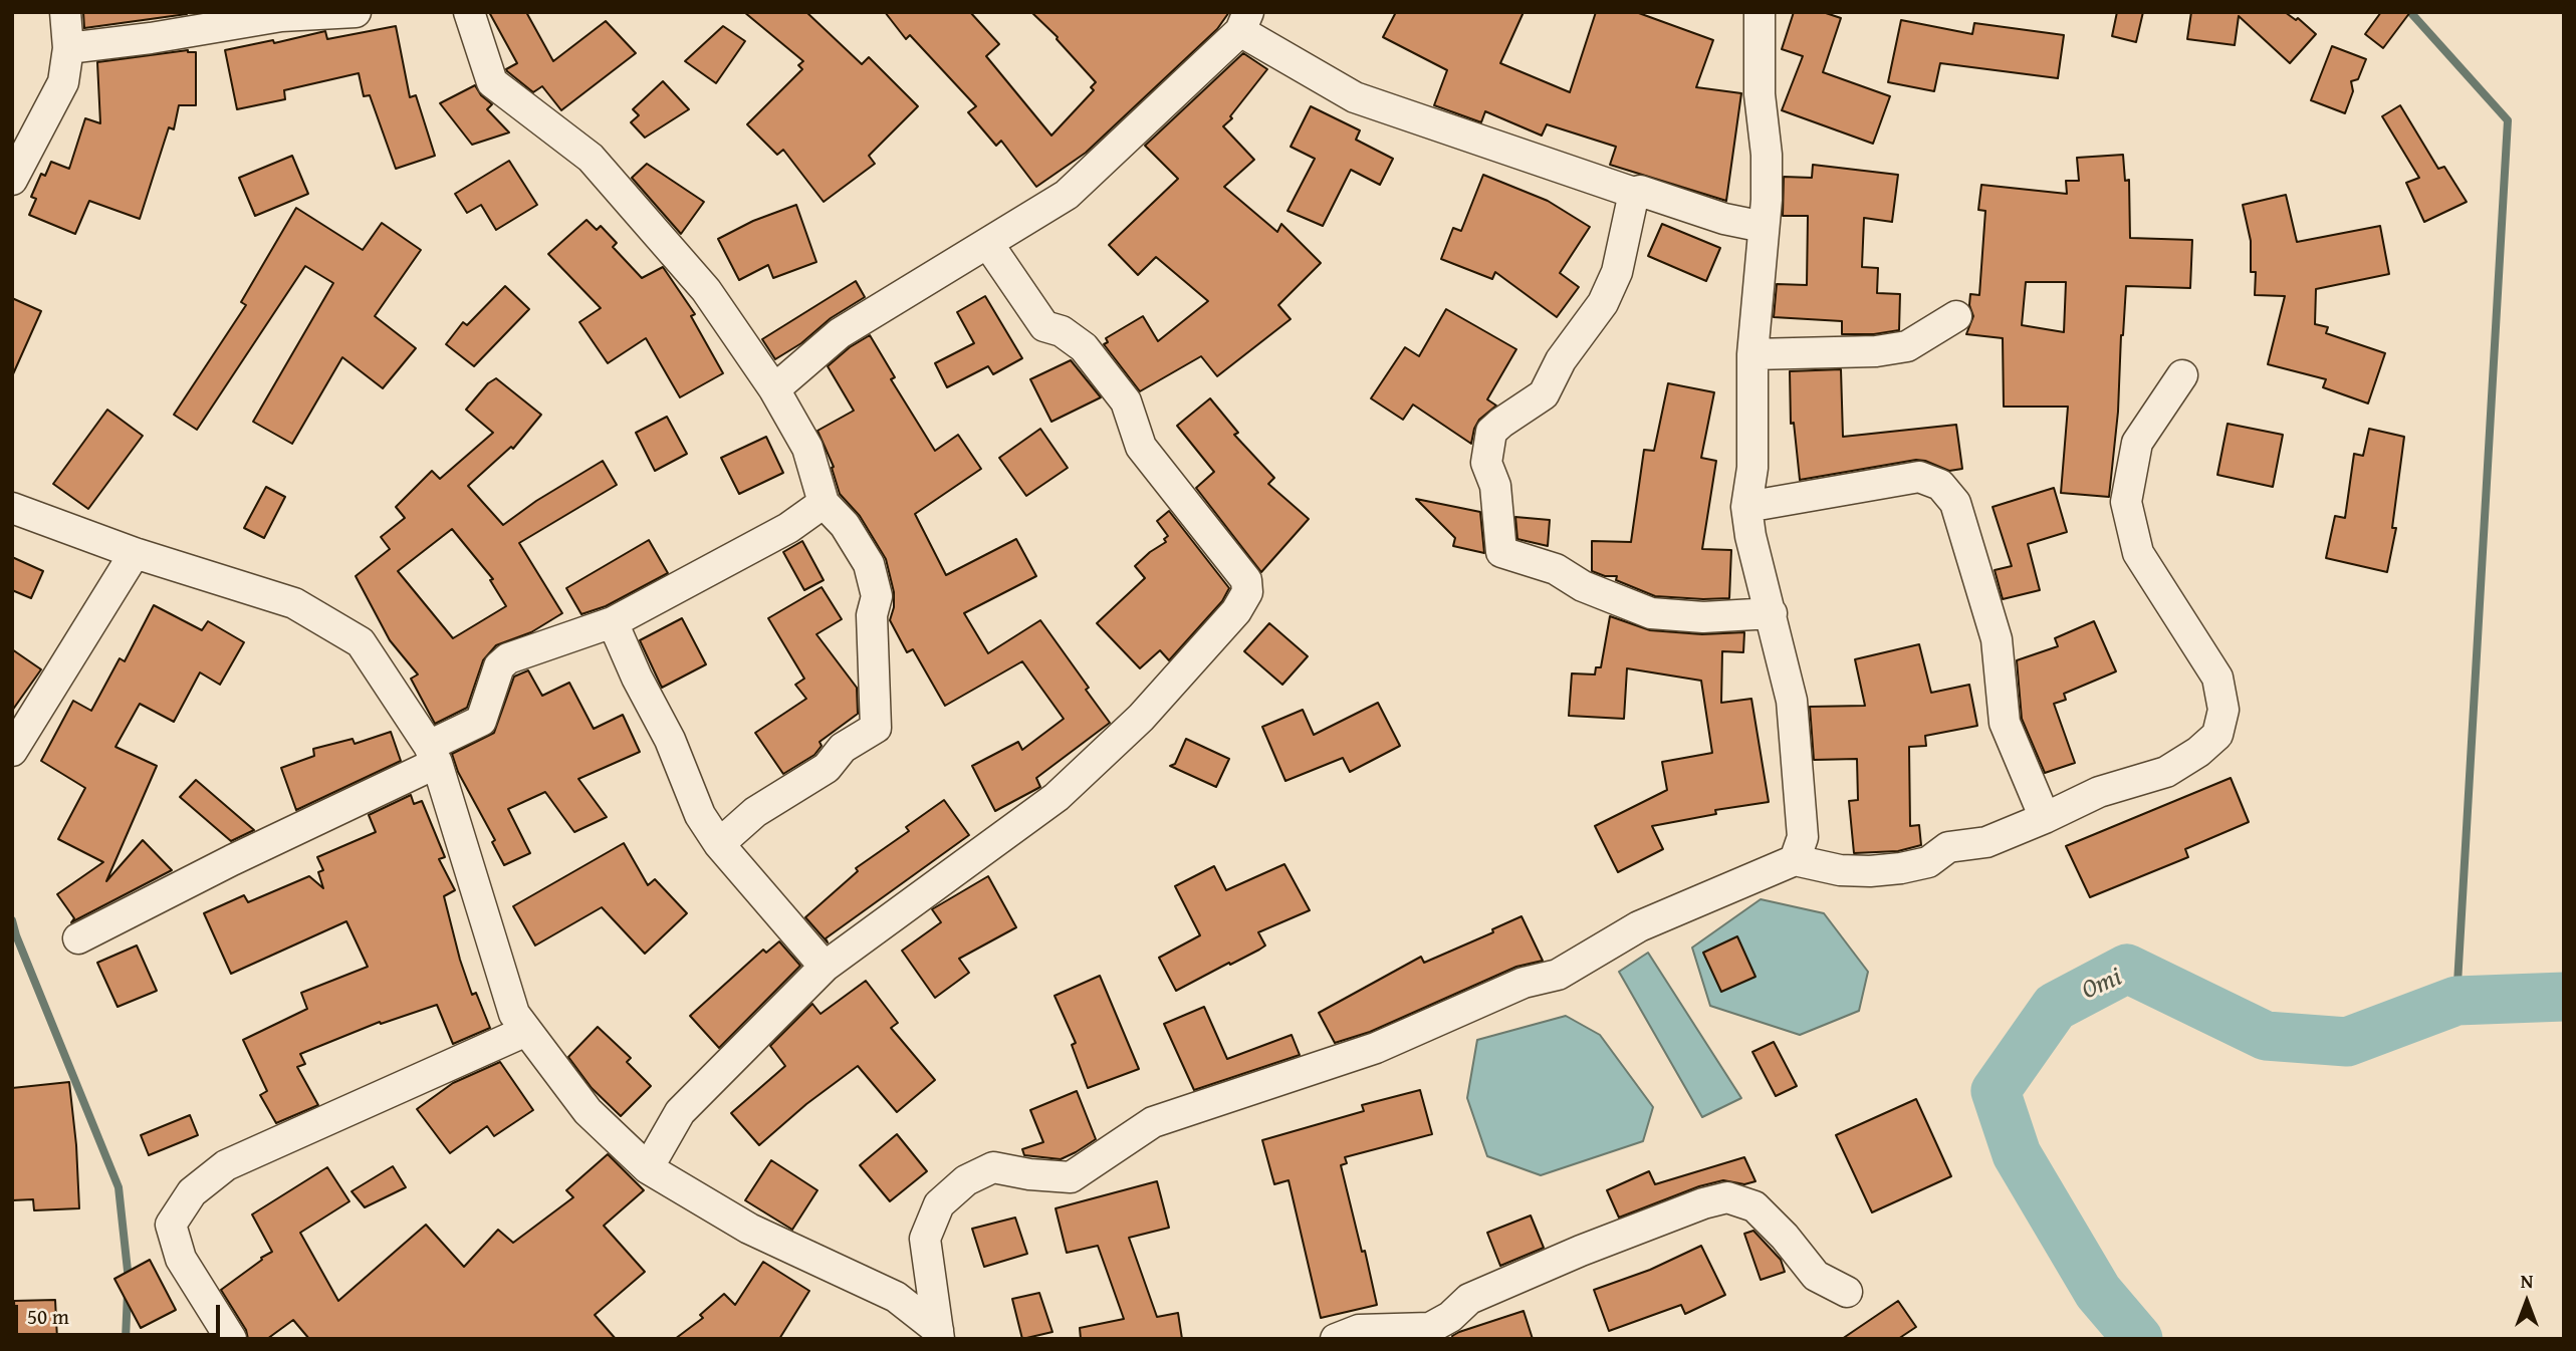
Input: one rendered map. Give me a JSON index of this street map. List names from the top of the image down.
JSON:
{
  "water": ["Omi"],
  "scale_bar": "50 m",
  "north": "top"
}
